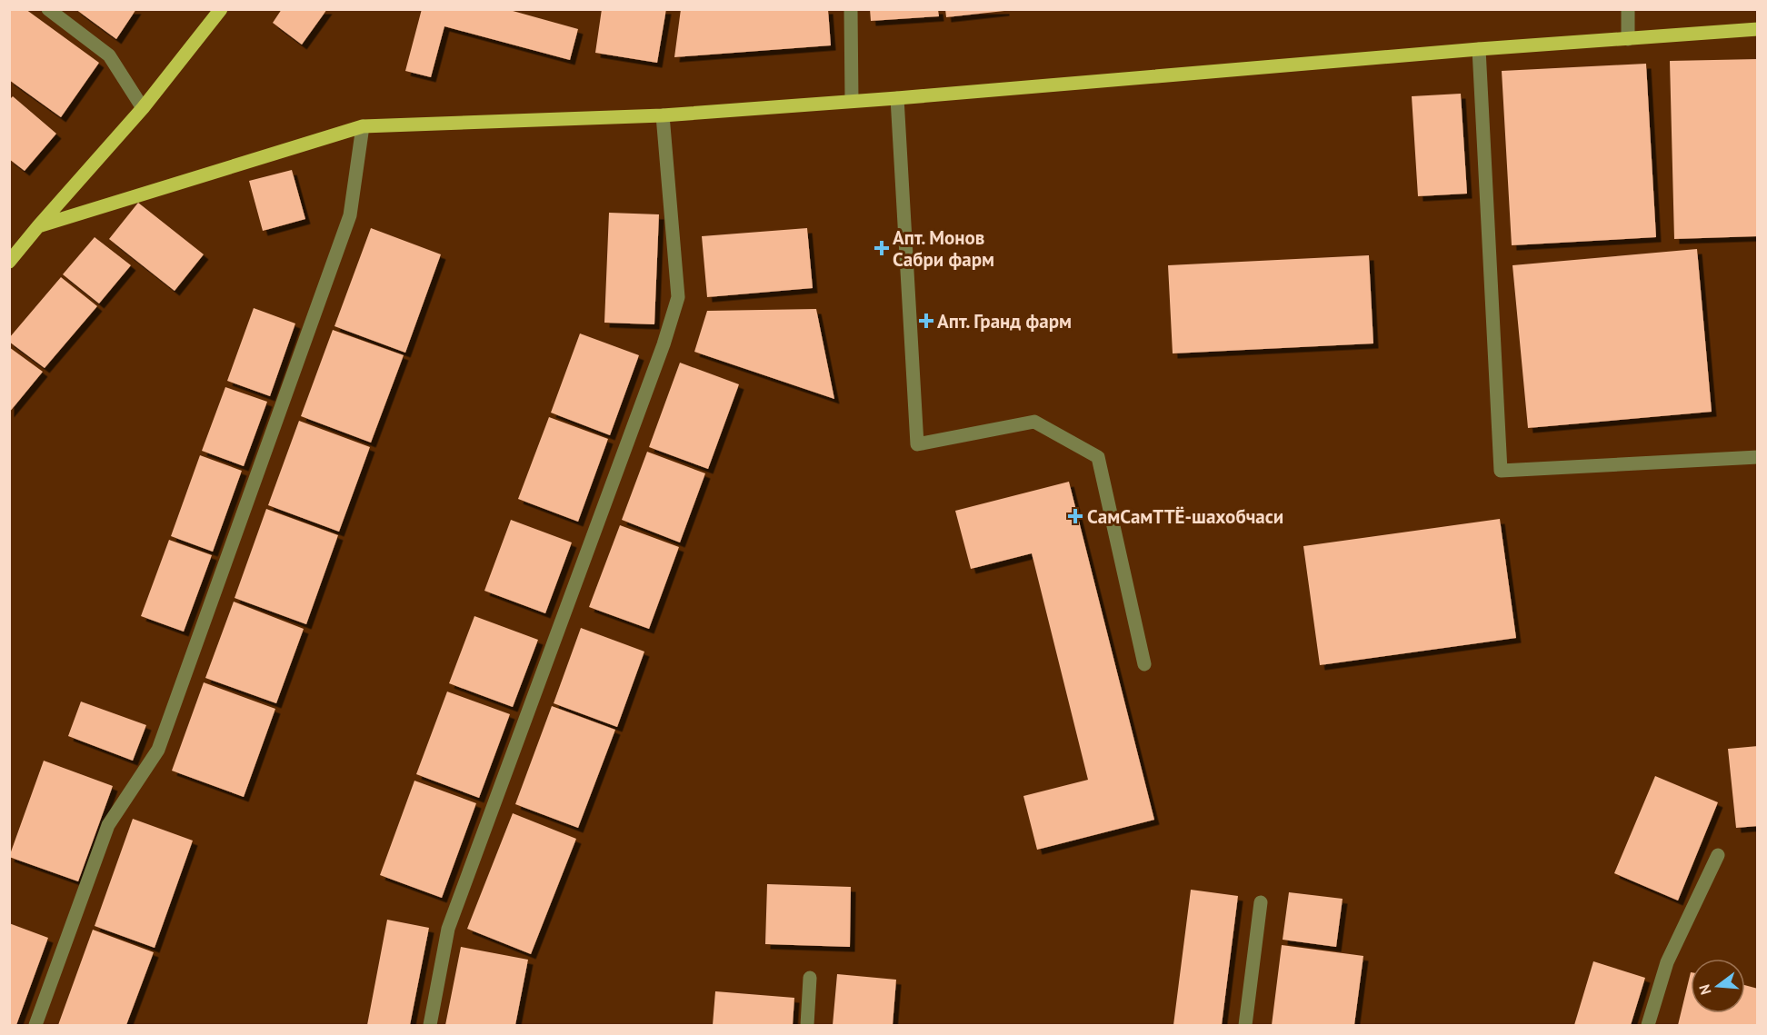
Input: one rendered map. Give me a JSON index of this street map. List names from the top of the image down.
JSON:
{
  "places": {
    "health": ["Апт. Монов Сабри фарм", "Апт. Гранд фарм", "СамСамТТЁ-шахобчаси"]
  },
  "north": "left"
}
